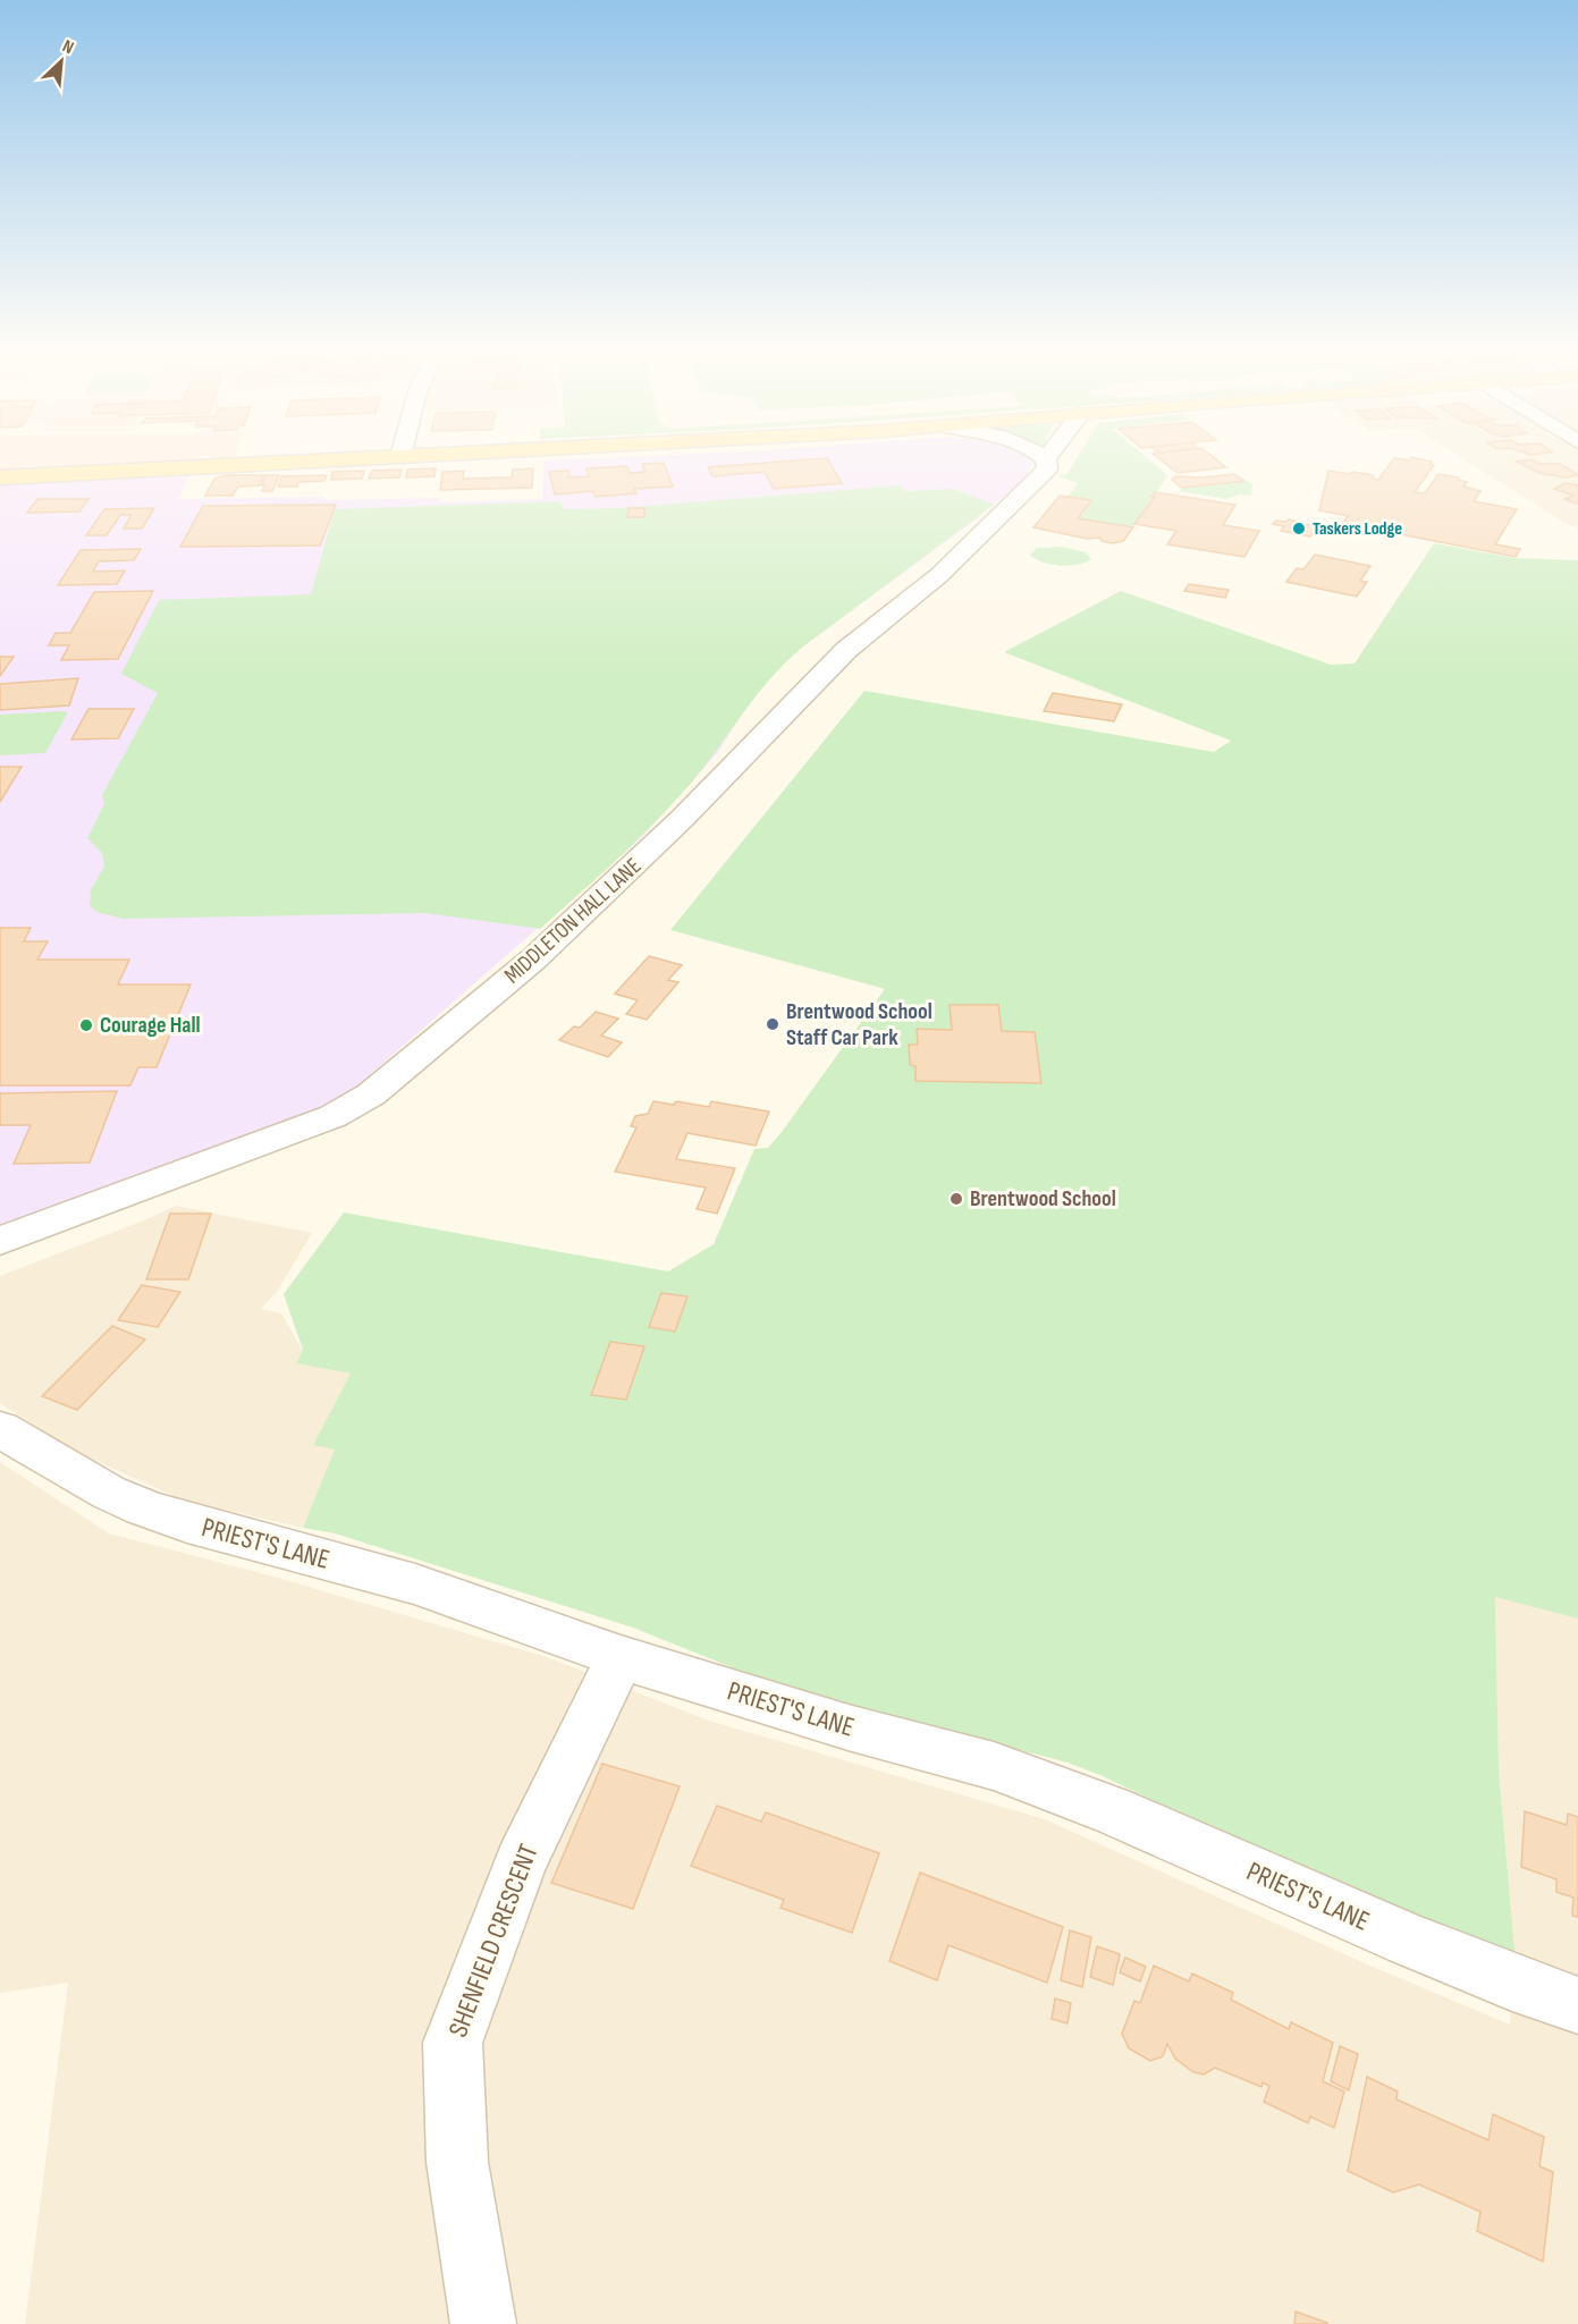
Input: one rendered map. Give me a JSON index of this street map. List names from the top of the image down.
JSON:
{
  "streets": {
    "street": ["MIDDLETON HALL LANE", "PRIEST'S LANE", "SHENFIELD CRESCENT"]
  },
  "crossings": [
    ["PRIEST'S LANE", "SHENFIELD CRESCENT"]
  ],
  "places": [
    "Taskers Lodge",
    "Brentwood School Staff Car Park",
    "Courage Hall",
    "Brentwood School"
  ],
  "north": "top right"
}
